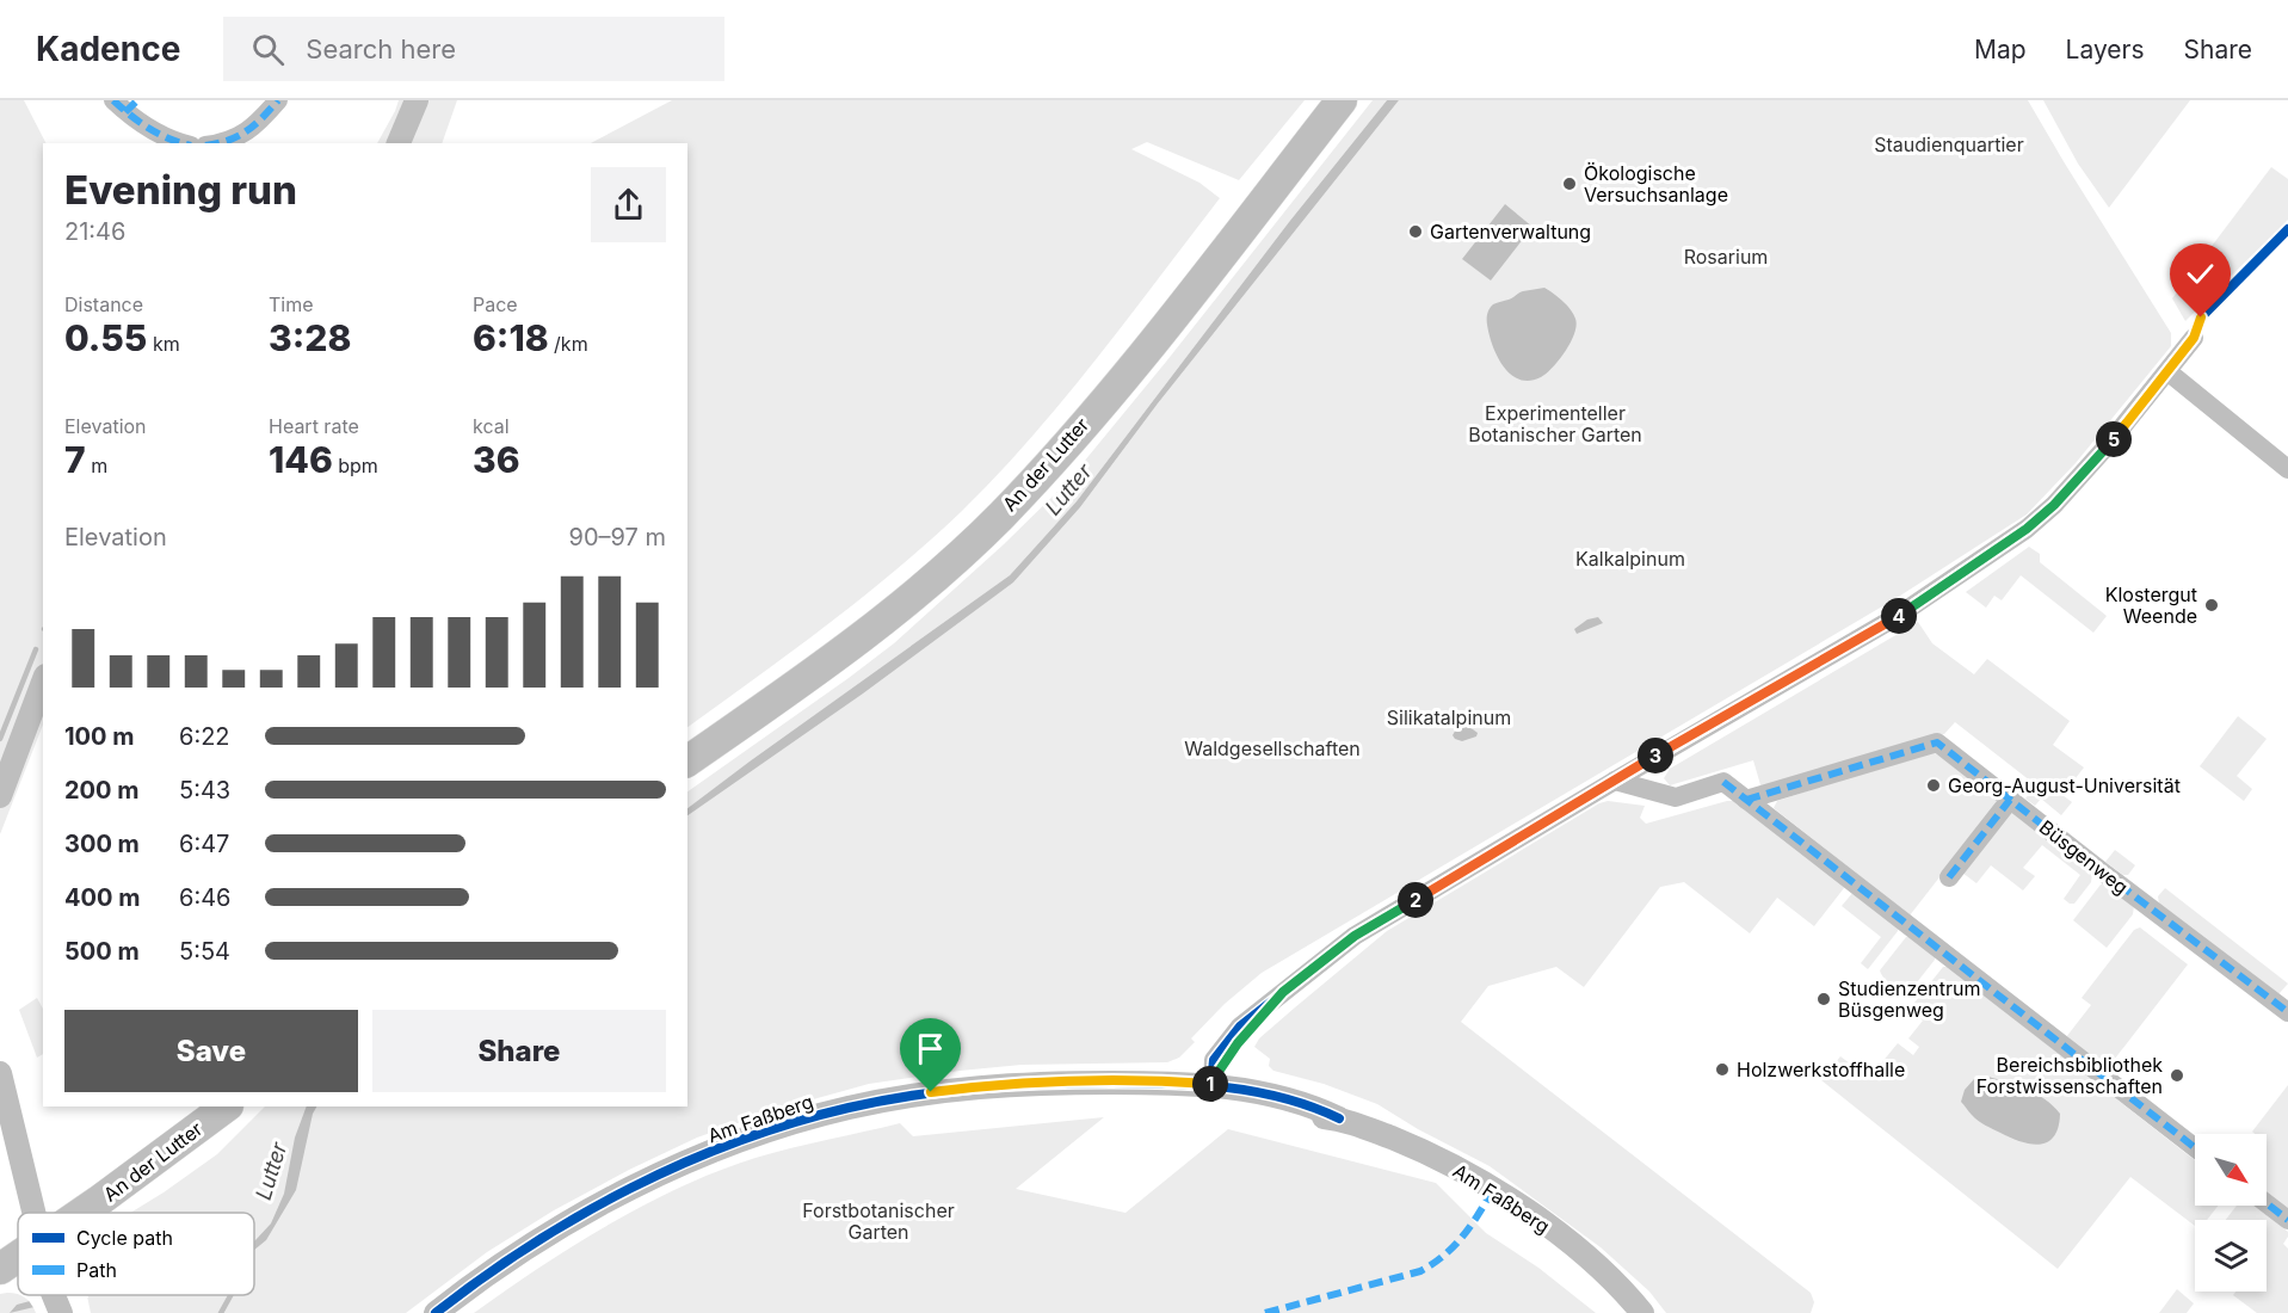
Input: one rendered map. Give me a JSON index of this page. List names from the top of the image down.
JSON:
{
  "streets": {
    "main road": ["An der Lutter"],
    "street": ["Büsgenweg", "Am Faßberg"]
  },
  "water": ["Lutter"],
  "parks": [
    "Staudienquartier",
    "Rosarium",
    "Experimenteller Botanischer Garten",
    "Kalkalpinum",
    "Silikatalpinum",
    "Waldgesellschaften",
    "Forstbotanischer Garten"
  ],
  "places": [
    "Ökologische Versuchsanlage",
    "Gartenverwaltung",
    "Klostergut Weende",
    "Georg-August-Universität",
    "Studienzentrum Büsgenweg",
    "Holzwerkstoffhalle",
    "Bereichsbibliothek Forstwissenschaften"
  ],
  "legend": ["Cycle path", "Path"],
  "north": "bottom right",
  "page": {
    "header": "Kadence",
    "search": "Search here",
    "nav": ["Map", "Layers", "Share"],
    "heading": ["Evening run", "21:46"],
    "stats": [
      ["Distance", "0.55 km"],
      ["Time", "3:28"],
      ["Pace", "6:18 /km"],
      ["Elevation", "7 m"],
      ["Heart rate", "146 bpm"],
      ["kcal", "36"]
    ],
    "pins": [
      "5",
      "4",
      "3",
      "2",
      "1"
    ],
    "chart": ["Elevation", "90–97 m"],
    "list": [
      {
        "name": "100 m",
        "note": "6:22"
      },
      {
        "name": "200 m",
        "note": "5:43"
      },
      {
        "name": "300 m",
        "note": "6:47"
      },
      {
        "name": "400 m",
        "note": "6:46"
      },
      {
        "name": "500 m",
        "note": "5:54"
      }
    ],
    "buttons": ["Save", "Share"]
  }
}
